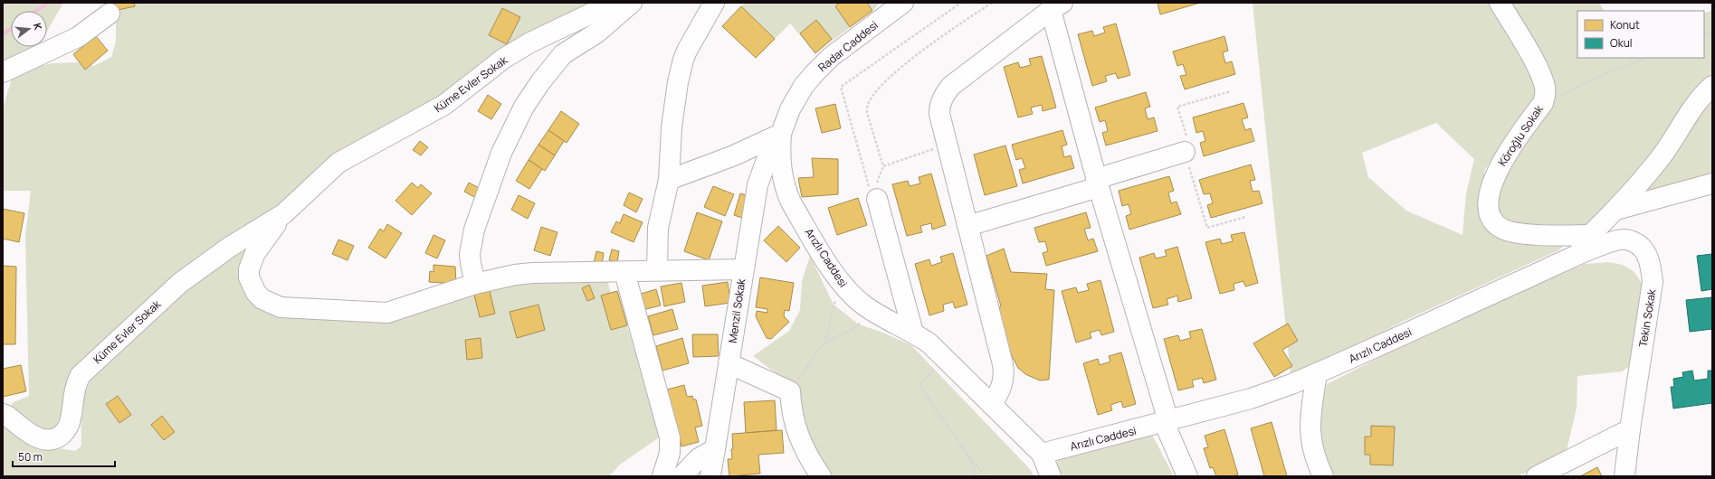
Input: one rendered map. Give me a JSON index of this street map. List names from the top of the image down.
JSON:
{
  "streets": {
    "street": [
      "Radar Caddesi",
      "Küme Evler Sokak",
      "Köroğlu Sokak",
      "Arızlı Caddesi",
      "Menzil Sokak",
      "Tekin Sokak"
    ]
  },
  "crossings": [
    ["Radar Caddesi", "Arızlı Caddesi"],
    ["Radar Caddesi", "Menzil Sokak"],
    ["Küme Evler Sokak", "Menzil Sokak"],
    ["Arızlı Caddesi", "Menzil Sokak"],
    ["Arızlı Caddesi", "Tekin Sokak"]
  ],
  "legend": ["Konut", "Okul"],
  "scale_bar": "50 m",
  "north": "right"
}
